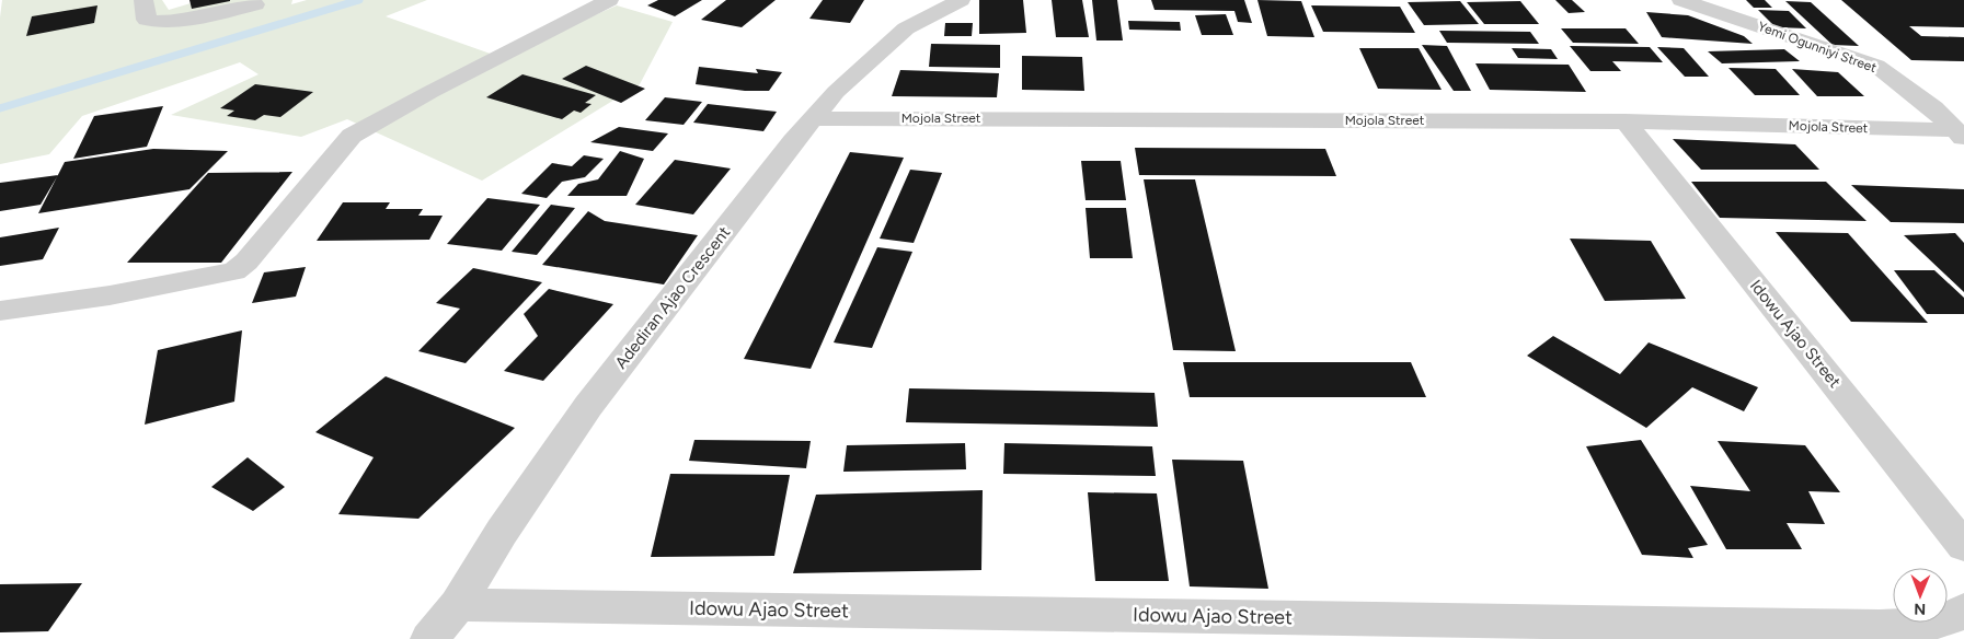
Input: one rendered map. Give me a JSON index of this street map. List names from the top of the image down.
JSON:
{
  "streets": {
    "street": [
      "Yemi Ogunniyi Street",
      "Mojola Street",
      "Adediran Ajao Crescent",
      "Idowu Ajao Street"
    ]
  },
  "crossings": [
    ["Yemi Ogunniyi Street", "Mojola Street"],
    ["Mojola Street", "Adediran Ajao Crescent"],
    ["Mojola Street", "Idowu Ajao Street"],
    ["Adediran Ajao Crescent", "Idowu Ajao Street"]
  ],
  "north": "bottom"
}
